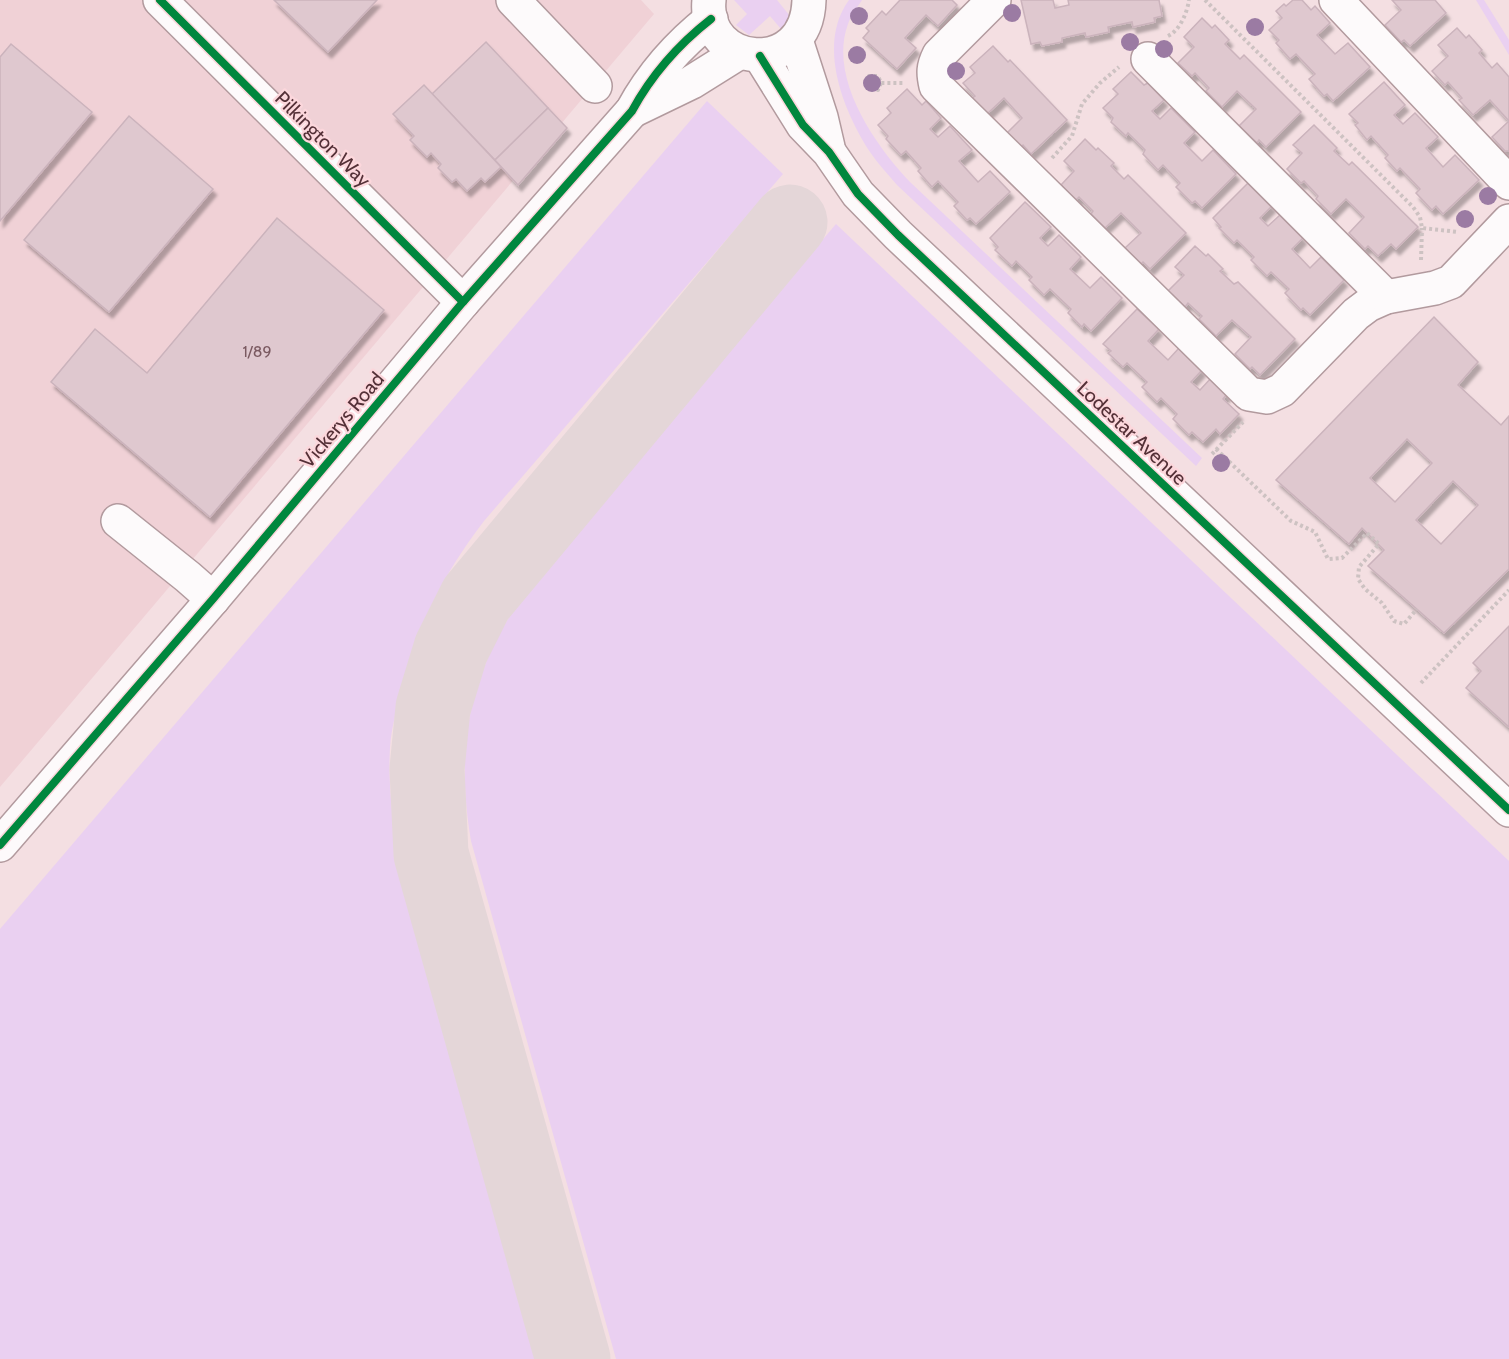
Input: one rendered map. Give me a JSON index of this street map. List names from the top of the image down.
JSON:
{
  "streets": {
    "street": ["Pilkington Way", "Vickerys Road", "Lodestar Avenue"]
  },
  "crossings": [
    ["Pilkington Way", "Vickerys Road"],
    ["Vickerys Road", "Lodestar Avenue"]
  ],
  "house_numbers": ["1/89"]
}
